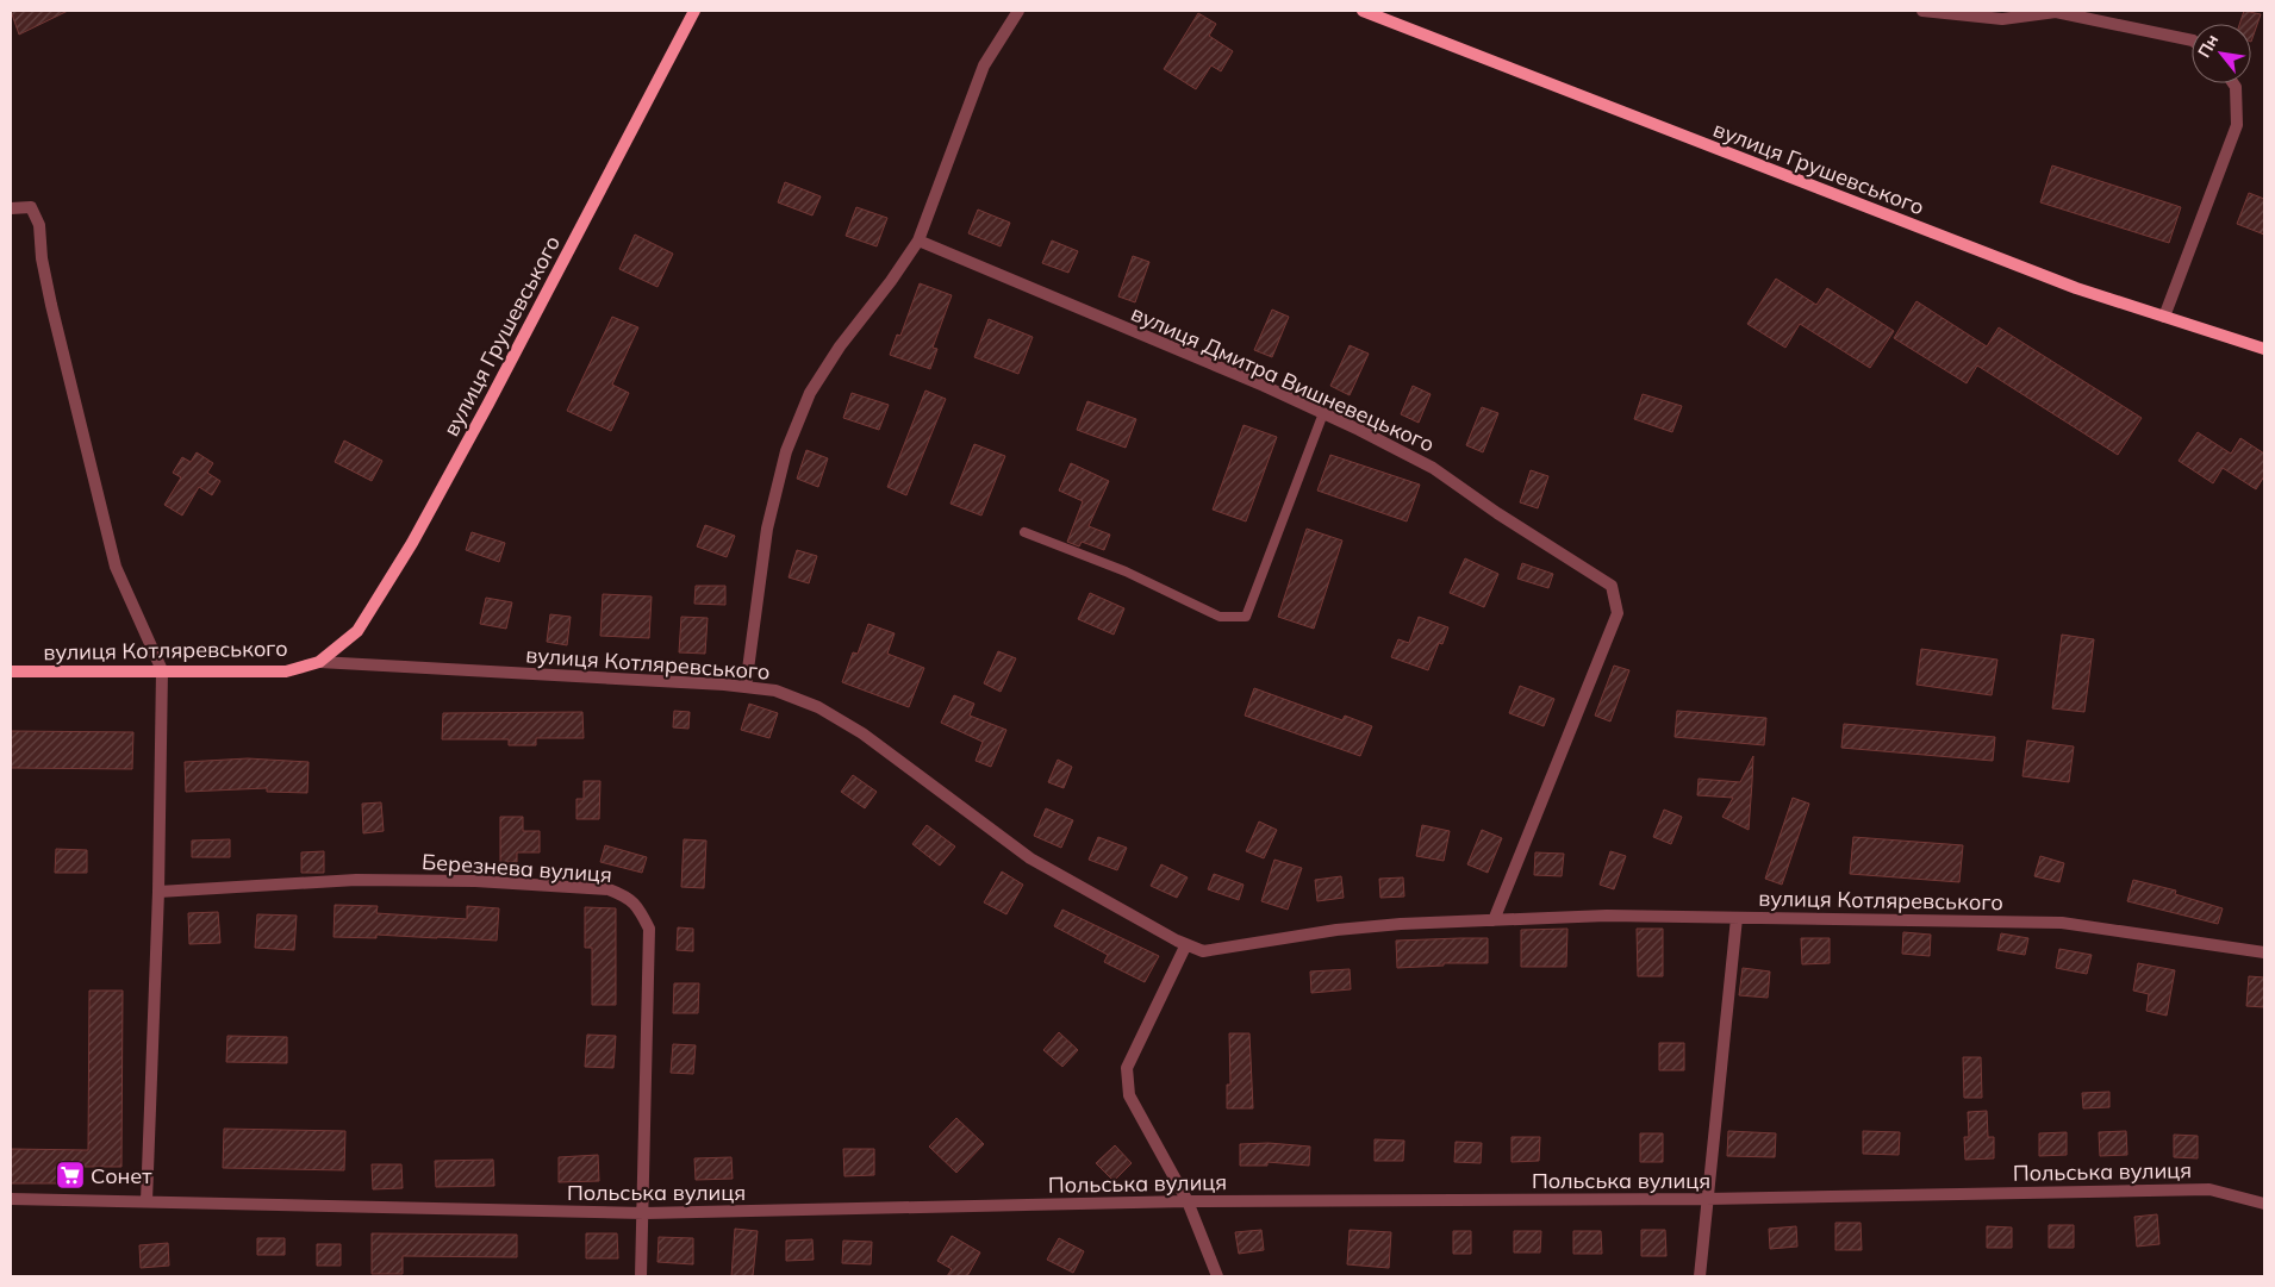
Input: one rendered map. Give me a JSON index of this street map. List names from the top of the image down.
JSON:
{
  "streets": {
    "main road": ["вулиця Грушевського", "вулиця Котляревського"],
    "street": ["вулиця Дмитра Вишневецького", "Березнева вулиця", "Польська вулиця"]
  },
  "crossings": [
    ["вулиця Грушевського", "вулиця Котляревського"],
    ["вулиця Дмитра Вишневецького", "вулиця Котляревського"],
    ["Березнева вулиця", "Польська вулиця"]
  ],
  "places": {
    "supermarket": ["Сонет"]
  },
  "north": "top left"
}
